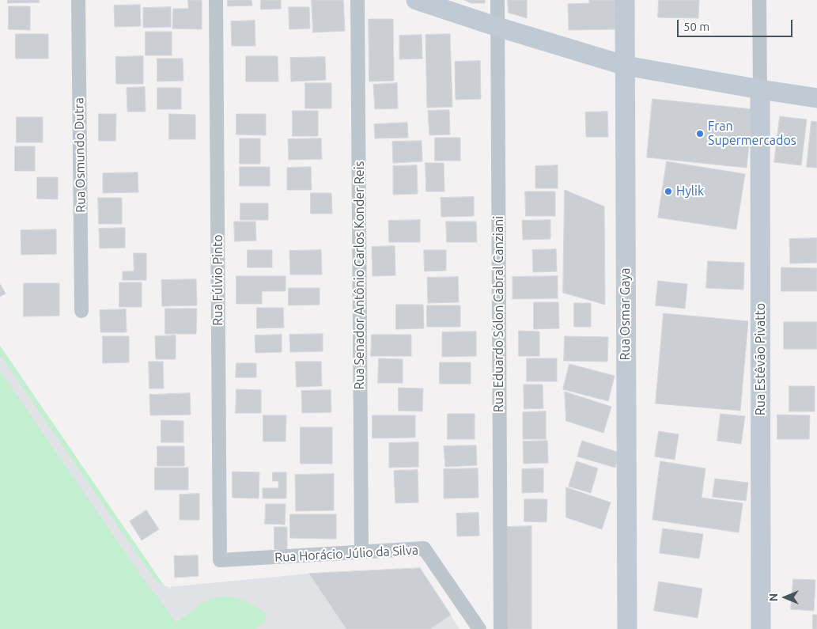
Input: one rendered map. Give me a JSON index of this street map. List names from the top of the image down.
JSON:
{
  "streets": {
    "main road": ["Rua Osmar Gaya", "Rua Estêvão Pivatto"],
    "street": [
      "Rua Osmundo Dutra",
      "Rua Senador Antônio Carlos Konder Reis",
      "Rua Fúlvio Pinto",
      "Rua Eduardo Sólon Cabral Canziani",
      "Rua Horácio Júlio da Silva"
    ]
  },
  "crossings": [
    ["Rua Senador Antônio Carlos Konder Reis", "Rua Horácio Júlio da Silva"],
    ["Rua Fúlvio Pinto", "Rua Horácio Júlio da Silva"]
  ],
  "places": ["Fran Supermercados", "Hylik"],
  "scale_bar": "50 m",
  "north": "left"
}
